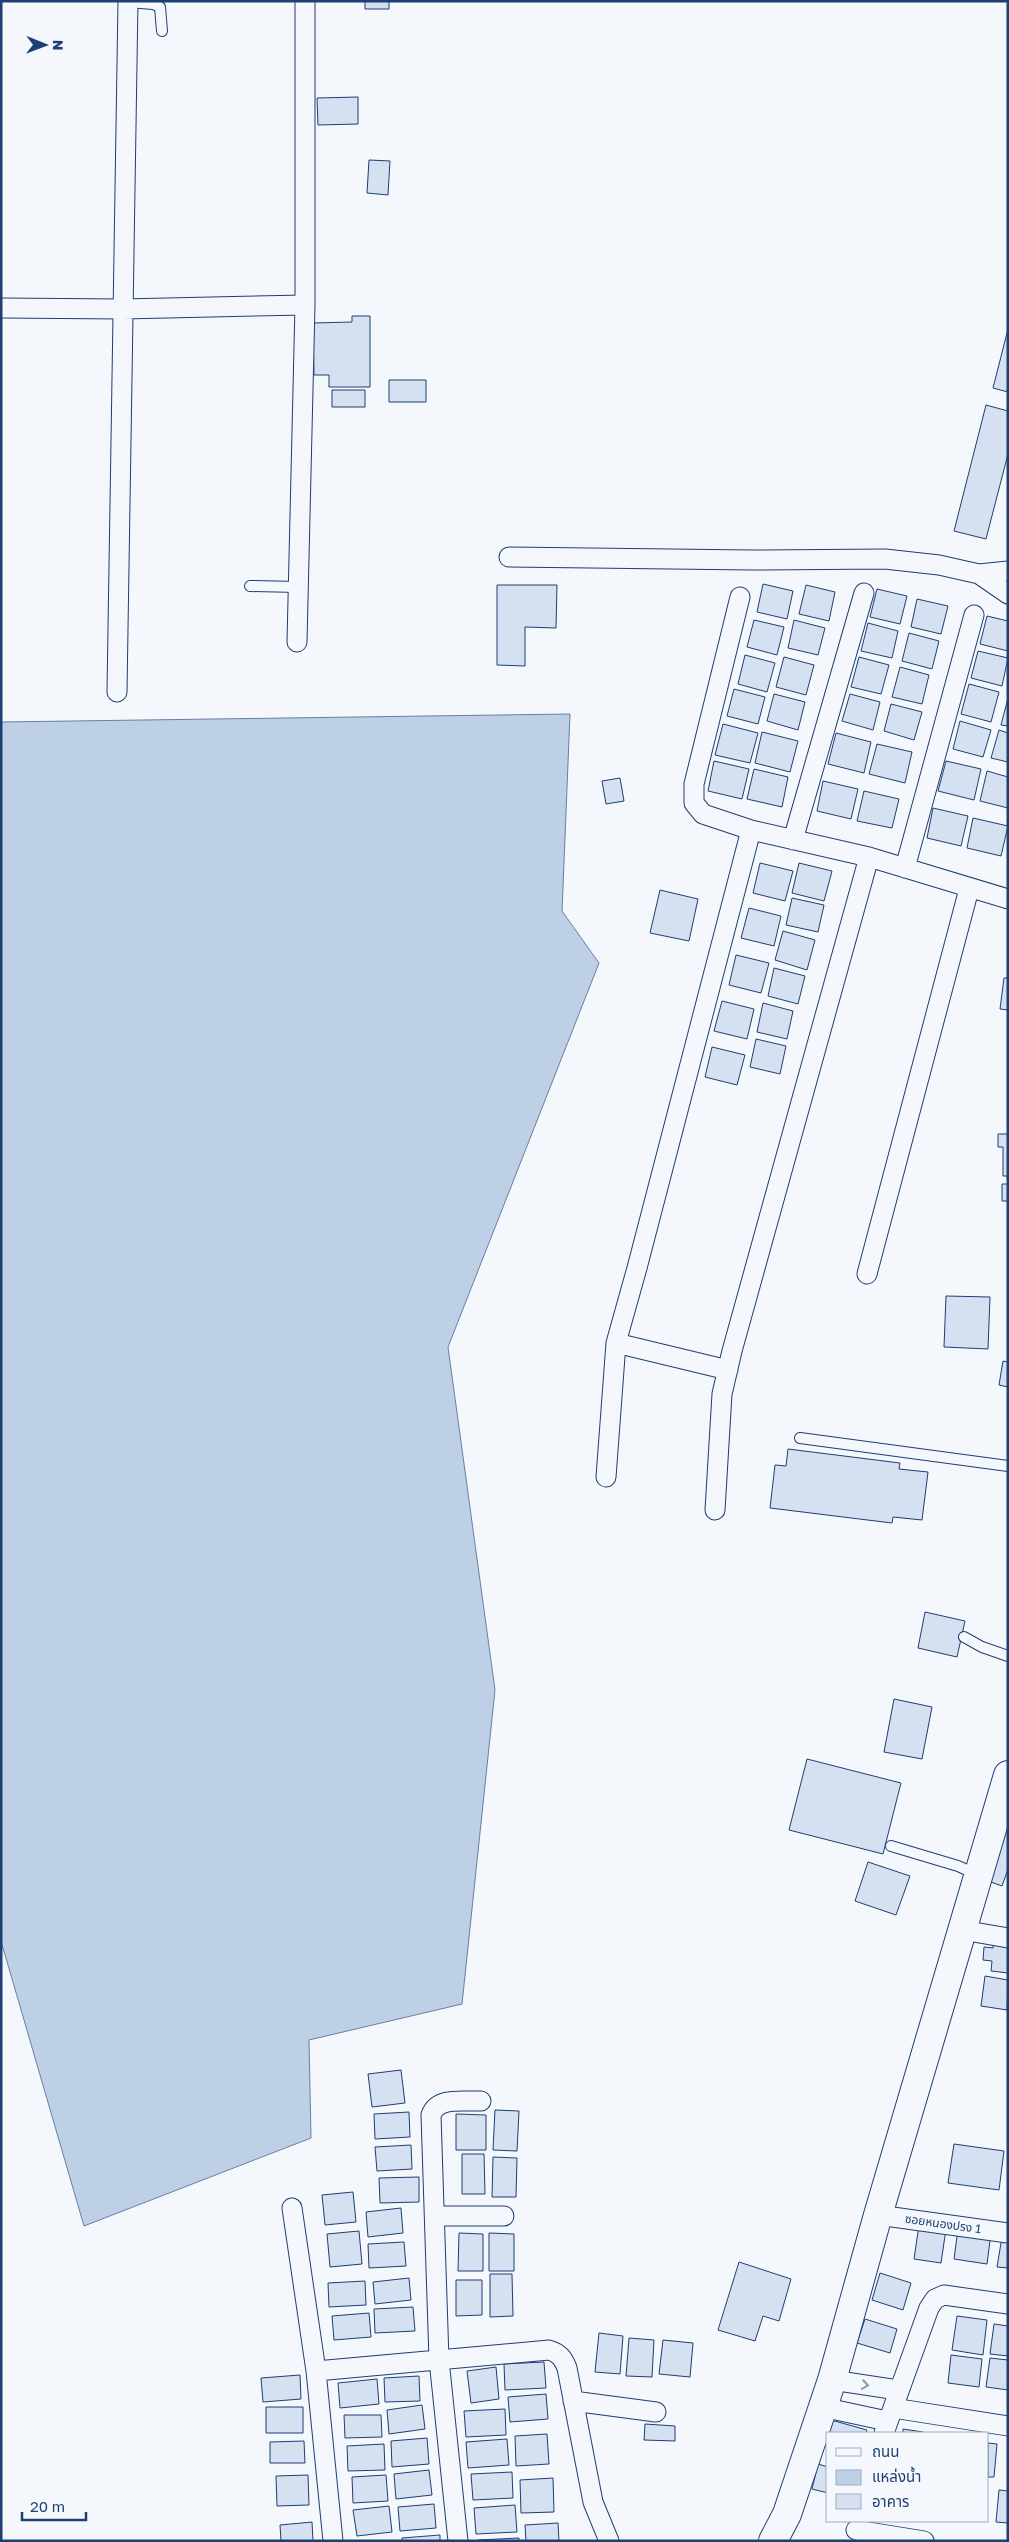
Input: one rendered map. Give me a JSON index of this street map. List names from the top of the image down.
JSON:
{
  "streets": {
    "street": ["ซอยหนองปรง 1"]
  },
  "legend": ["ถนน", "แหล่งน้ำ", "อาคาร"],
  "scale_bar": "20 m",
  "north": "right"
}
